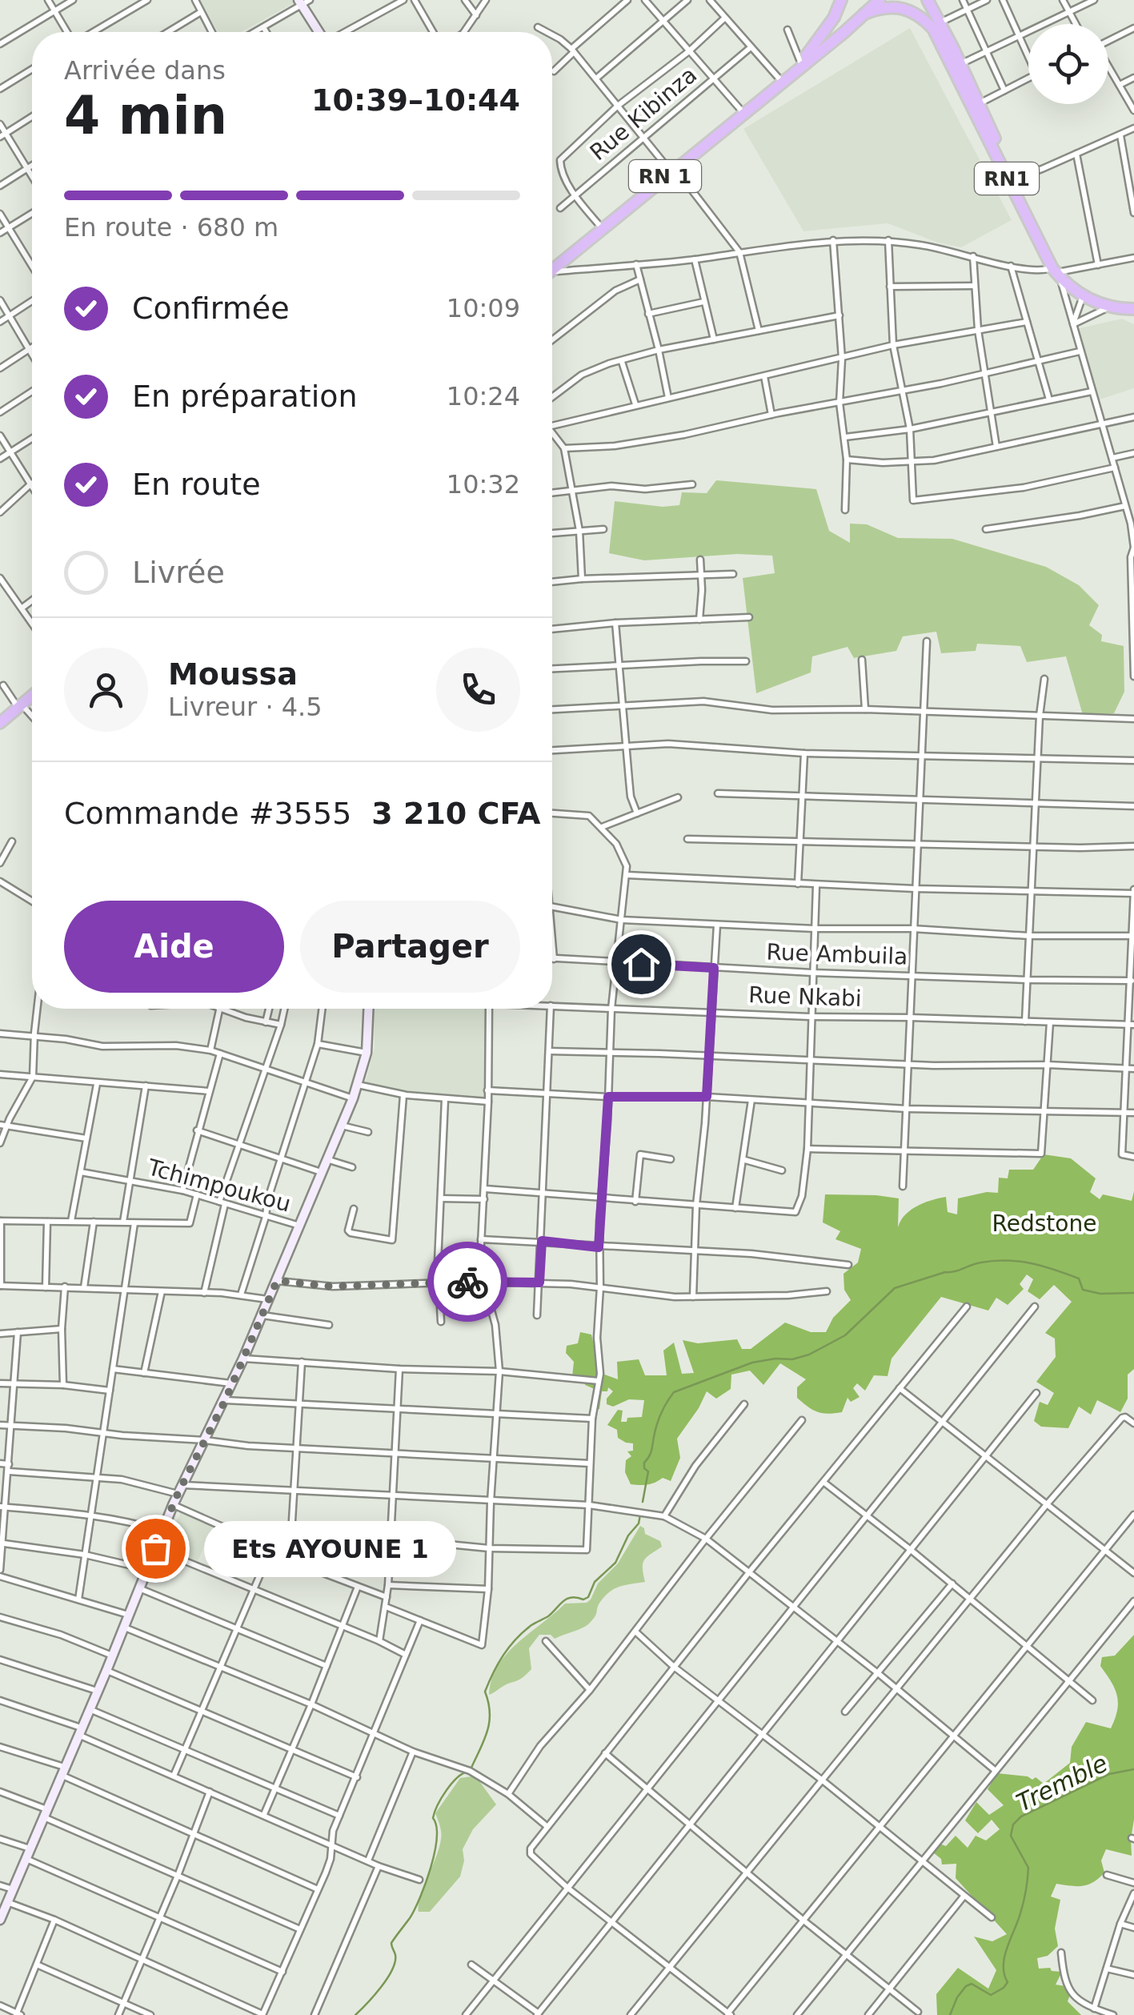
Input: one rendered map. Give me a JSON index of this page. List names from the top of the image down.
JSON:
{
  "streets": {
    "highway": ["RN 1", "RN1"],
    "street": [
      "Rue Kibinza",
      "Rue Ambuila",
      "Rue Nkabi",
      "Tchimpoukou"
    ]
  },
  "water": ["Tremble"],
  "parks": ["Redstone"],
  "places": ["Ets AYOUNE 1"],
  "page": {
    "heading": ["4 min", "Arrivée dans", "10:39–10:44"],
    "panel": [
      "Moussa",
      "Livreur · 4.5",
      "Commande #3555",
      "3 210 CFA"
    ],
    "bar": "En route · 680 m",
    "list": [
      ["Confirmée", "10:09"],
      ["En préparation", "10:24"],
      ["En route", "10:32"],
      "Livrée"
    ],
    "buttons": ["Aide", "Partager"],
    "bubble": "Ets AYOUNE 1"
  }
}
